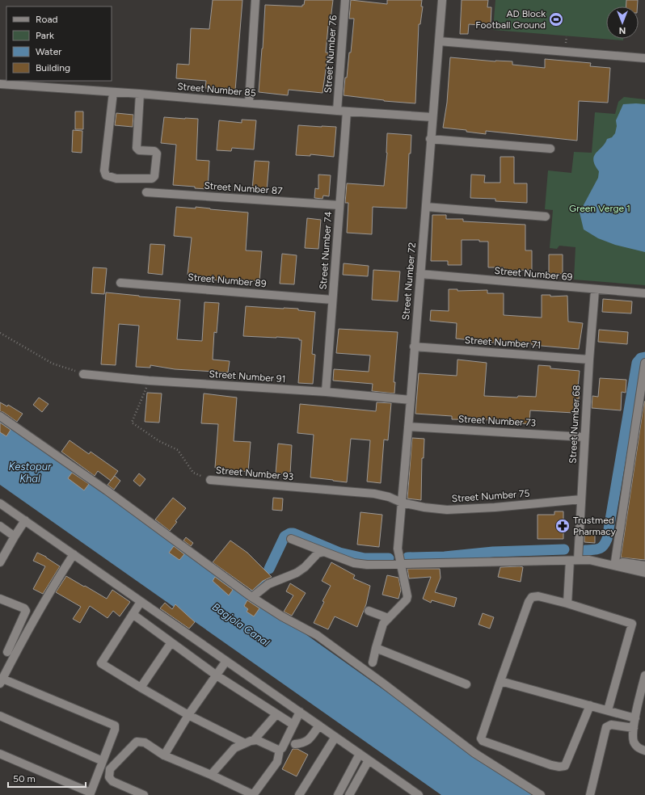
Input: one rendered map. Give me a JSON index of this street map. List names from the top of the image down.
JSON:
{
  "streets": {
    "street": [
      "Street Number 76",
      "Street Number 85",
      "Street Number 87",
      "Street Number 74",
      "Street Number 69",
      "Street Number 89",
      "Street Number 72",
      "Street Number 71",
      "Street Number 91",
      "Street Number 73",
      "Street Number 68",
      "Street Number 93",
      "Street Number 75"
    ]
  },
  "crossings": [
    ["Street Number 76", "Street Number 85"],
    ["Street Number 85", "Street Number 74"],
    ["Street Number 85", "Street Number 72"],
    ["Street Number 87", "Street Number 74"],
    ["Street Number 74", "Street Number 89"],
    ["Street Number 74", "Street Number 91"],
    ["Street Number 69", "Street Number 72"],
    ["Street Number 69", "Street Number 68"],
    ["Street Number 72", "Street Number 71"],
    ["Street Number 72", "Street Number 91"],
    ["Street Number 72", "Street Number 73"],
    ["Street Number 72", "Street Number 93"],
    ["Street Number 72", "Street Number 75"],
    ["Street Number 71", "Street Number 68"],
    ["Street Number 91", "Street Number 93"],
    ["Street Number 73", "Street Number 68"],
    ["Street Number 68", "Street Number 75"],
    ["Street Number 93", "Street Number 75"]
  ],
  "water": ["Kestopur Khal", "Bagjola Canal"],
  "parks": ["Green Verge 1"],
  "places": {
    "sports": ["AD Block Football Ground"],
    "pharmacy": ["Trustmed Pharmacy"]
  },
  "legend": [
    "Road",
    "Park",
    "Water",
    "Building"
  ],
  "scale_bar": "50 m",
  "north": "bottom"
}
